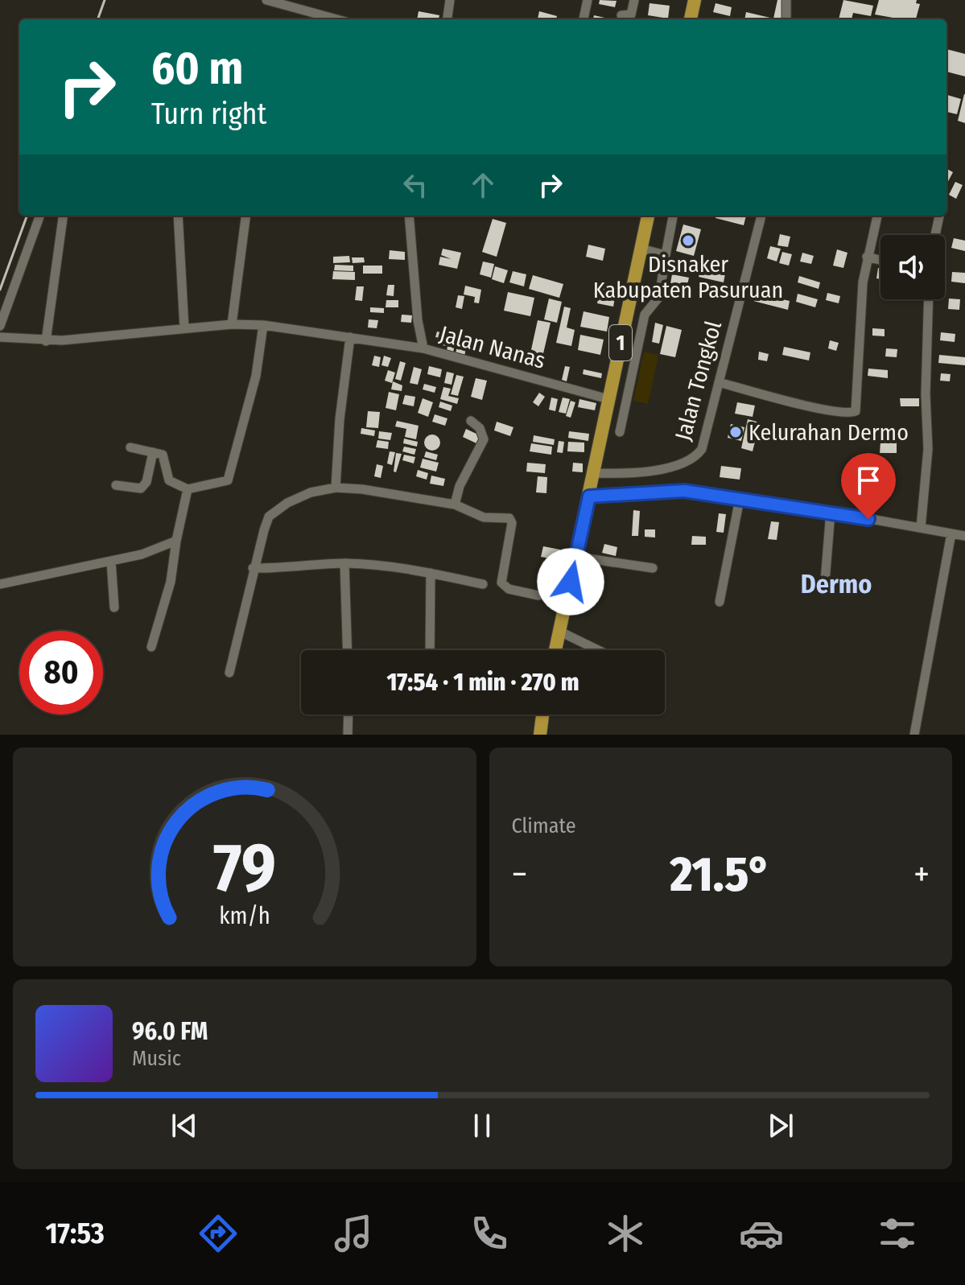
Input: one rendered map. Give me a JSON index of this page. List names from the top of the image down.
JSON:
{
  "streets": {
    "highway": ["1"],
    "street": ["Jalan Nanas", "Jalan Tongkol"]
  },
  "crossings": [
    ["1", "Jalan Nanas"],
    ["1", "Jalan Tongkol"]
  ],
  "districts": ["Dermo"],
  "places": ["Disnaker Kabupaten Pasuruan", "Kelurahan Dermo"],
  "page": {
    "turn": ["60 m", "Turn right"],
    "limit": "80",
    "trip": "17:54 · 1 min · 270 m",
    "tile": "Climate",
    "heat": ["−", "21.5°", "+"],
    "song": ["96.0 FM", "Music"],
    "tabs": "17:53",
    "gauge": ["79", "km/h"]
  }
}
